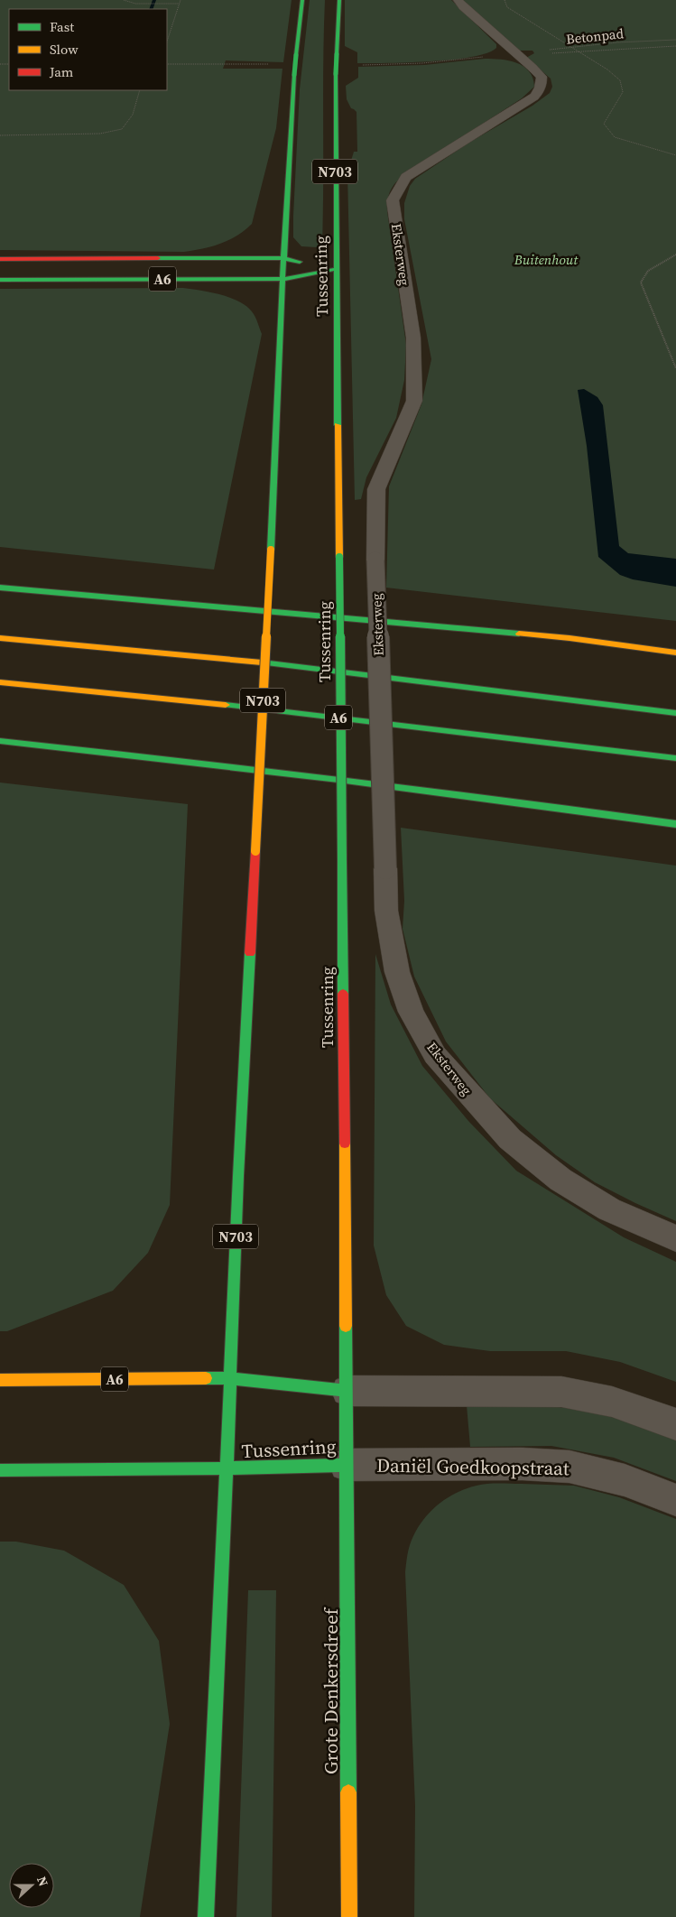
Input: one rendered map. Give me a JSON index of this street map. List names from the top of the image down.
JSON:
{
  "streets": {
    "main road": [
      "N703",
      "Tussenring",
      "A6",
      "Grote Denkersdreef"
    ],
    "street": ["Eksterweg", "Daniël Goedkoopstraat"],
    "path": ["Betonpad"]
  },
  "crossings": [
    ["Betonpad", "Eksterweg"],
    ["Tussenring", "A6"],
    ["Tussenring", "Daniël Goedkoopstraat"],
    ["Tussenring", "Grote Denkersdreef"],
    ["Daniël Goedkoopstraat", "Grote Denkersdreef"]
  ],
  "parks": ["Buitenhout"],
  "legend": ["Fast", "Slow", "Jam"],
  "north": "right"
}
